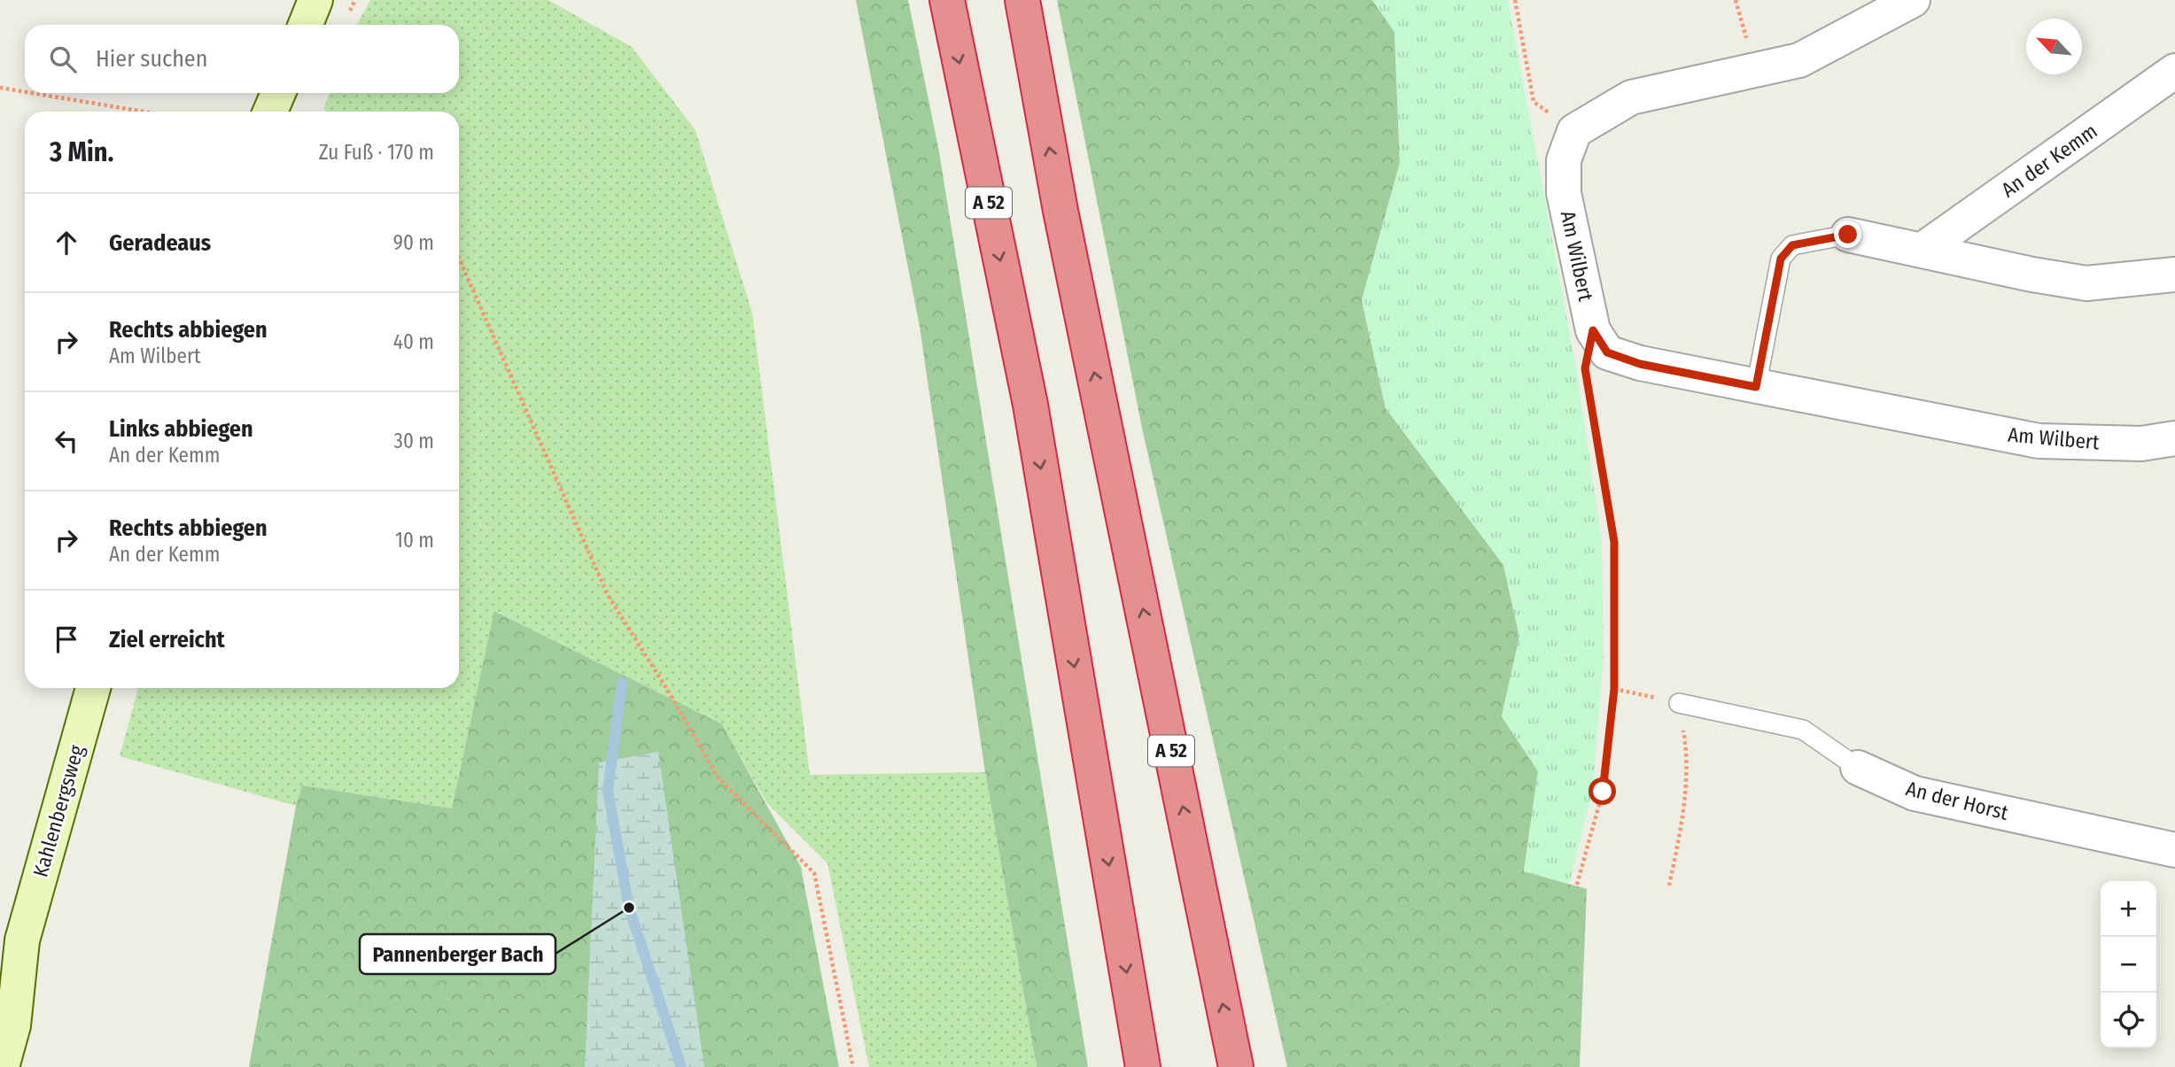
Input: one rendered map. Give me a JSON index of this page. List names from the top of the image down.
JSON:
{
  "streets": {
    "highway": ["A 52"],
    "street": [
      "An der Kemm",
      "Am Wilbert",
      "An der Horst",
      "Kahlenbergsweg"
    ]
  },
  "places": ["Pannenberger Bach"],
  "north": "top left",
  "page": {
    "search": "Hier suchen",
    "heading": ["3 Min.", "Zu Fuß · 170 m"],
    "list": [
      ["Geradeaus", "90 m"],
      ["Rechts abbiegen", "Am Wilbert", "40 m"],
      ["Links abbiegen", "An der Kemm", "30 m"],
      ["Rechts abbiegen", "An der Kemm", "10 m"],
      "Ziel erreicht"
    ],
    "map_buttons": ["+", "−"]
  }
}
